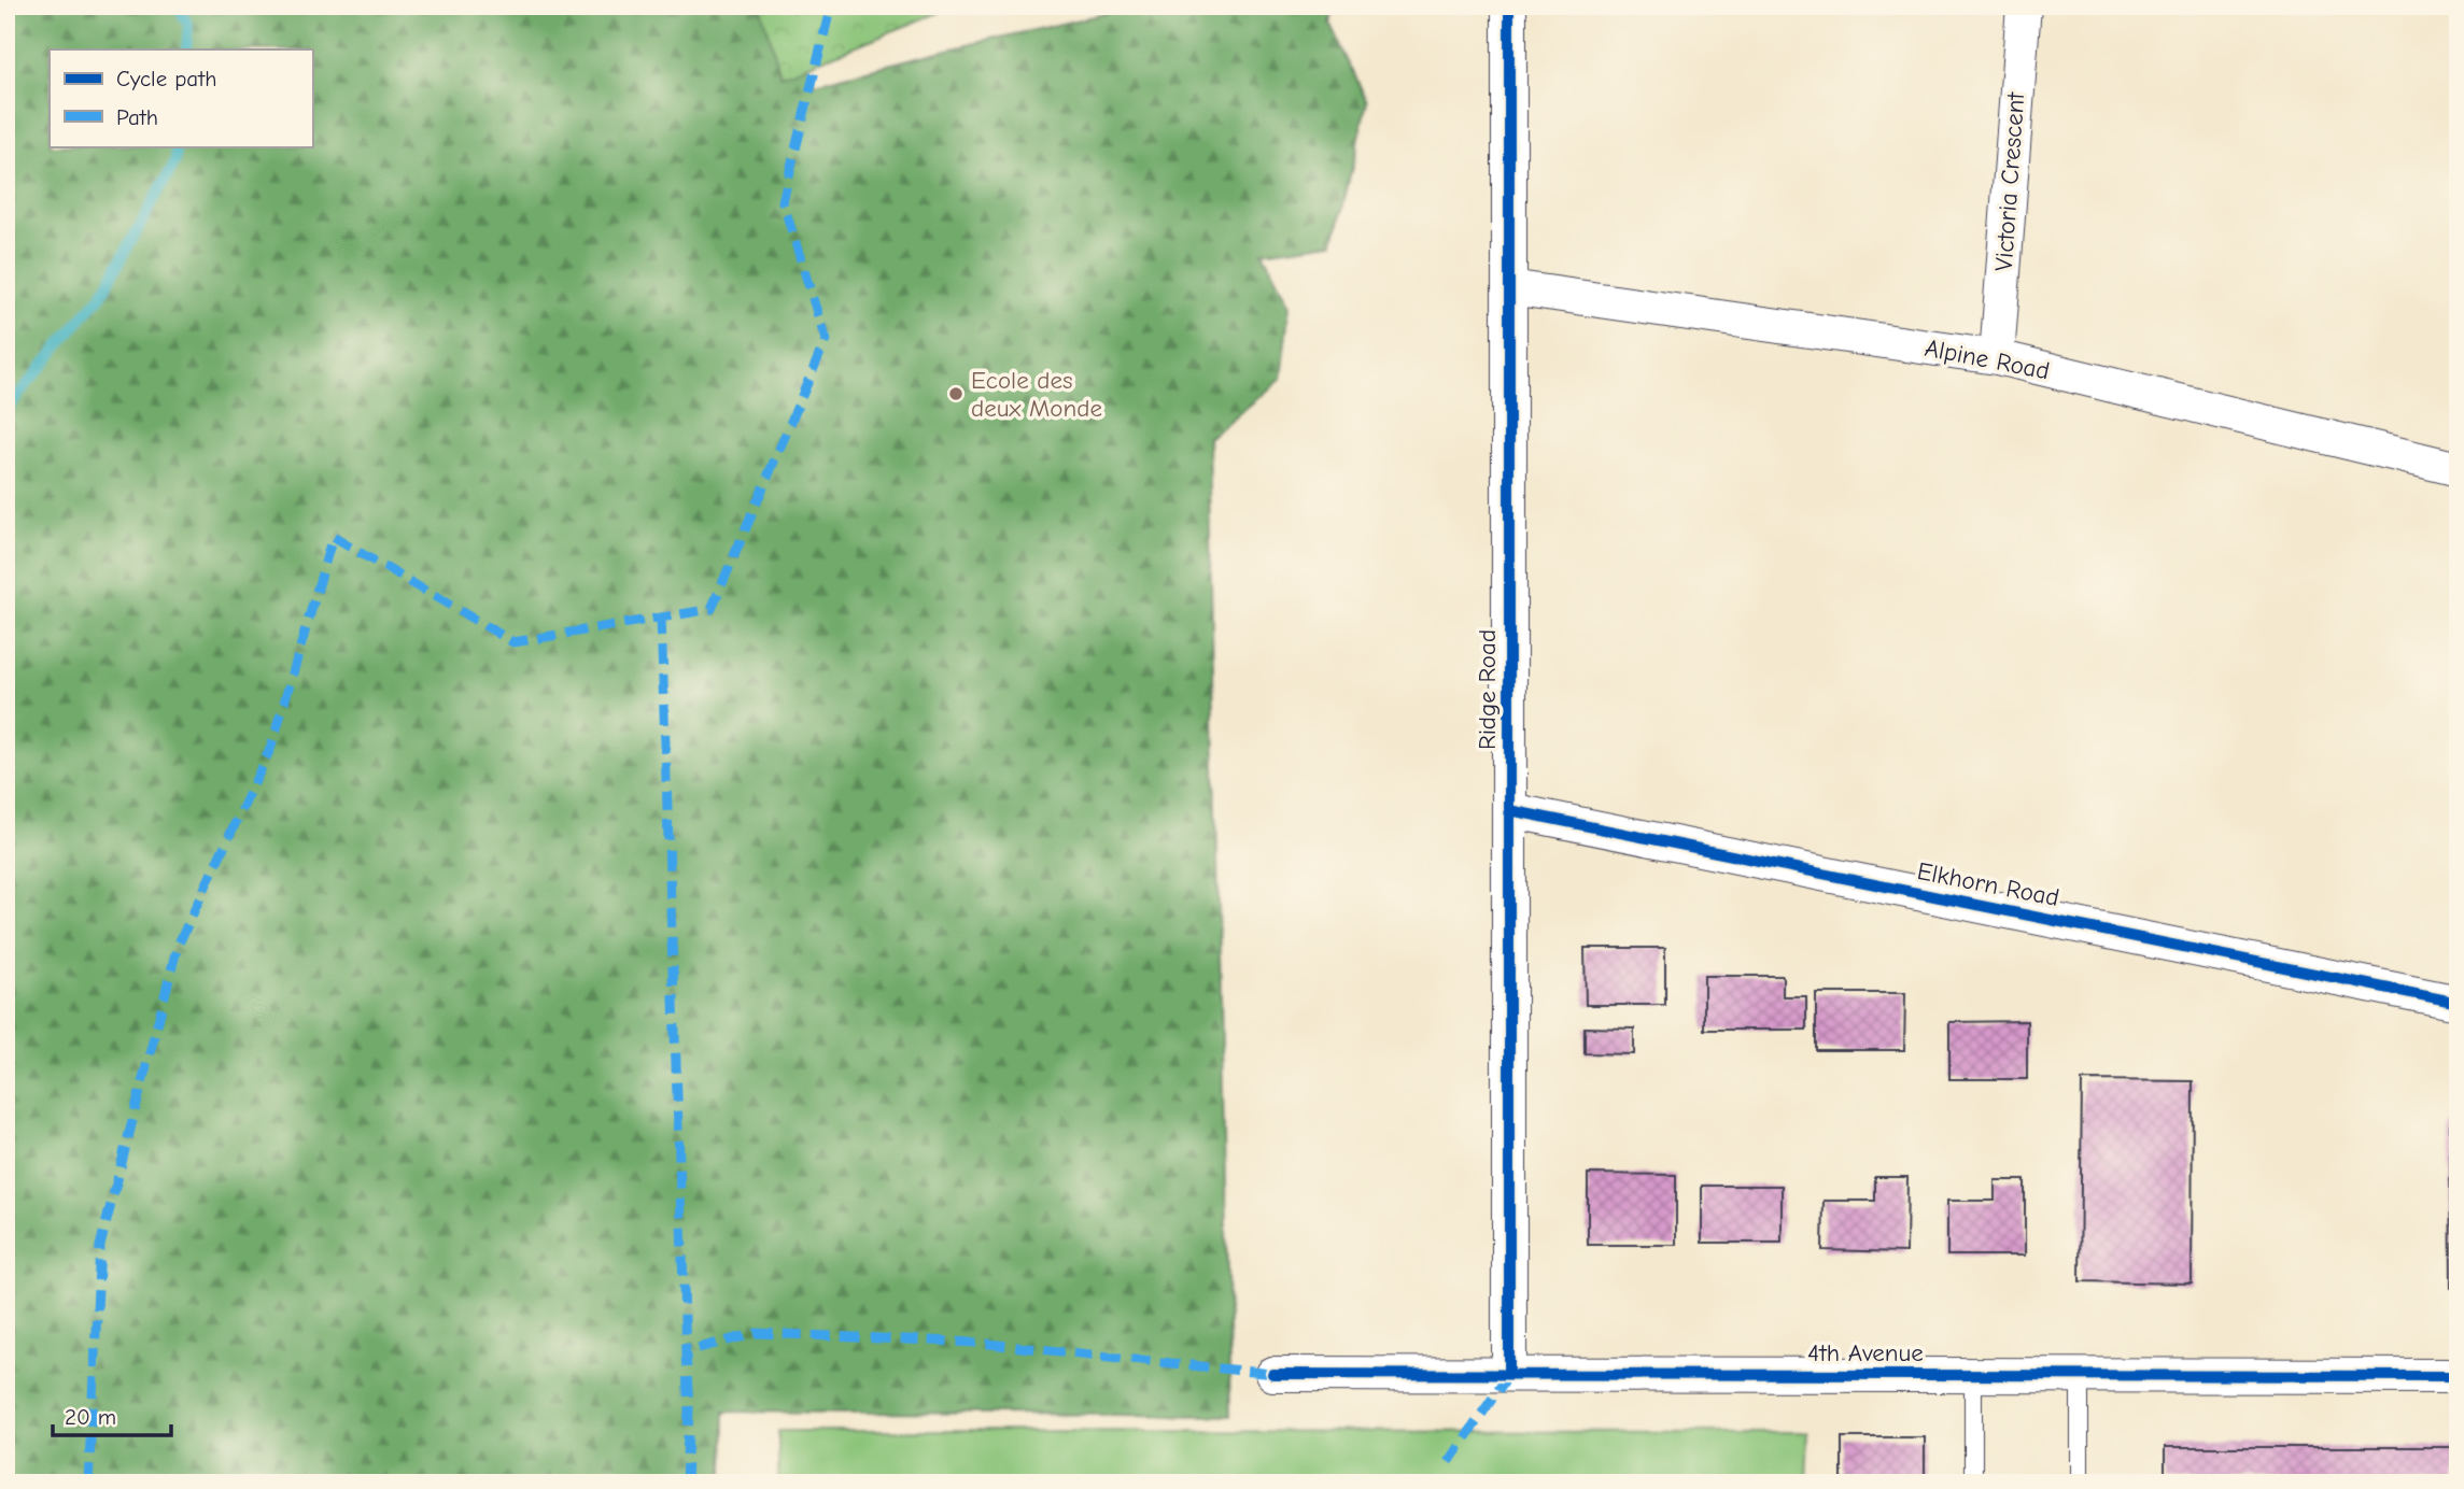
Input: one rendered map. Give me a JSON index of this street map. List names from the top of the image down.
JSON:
{
  "streets": {
    "street": [
      "Victoria Crescent",
      "Alpine Road",
      "Ridge Road",
      "Elkhorn Road",
      "4th Avenue"
    ]
  },
  "crossings": [
    ["Victoria Crescent", "Alpine Road"],
    ["Alpine Road", "Ridge Road"],
    ["Ridge Road", "Elkhorn Road"],
    ["Ridge Road", "4th Avenue"]
  ],
  "places": ["Ecole des deux Monde"],
  "legend": ["Cycle path", "Path"],
  "scale_bar": "20 m"
}
